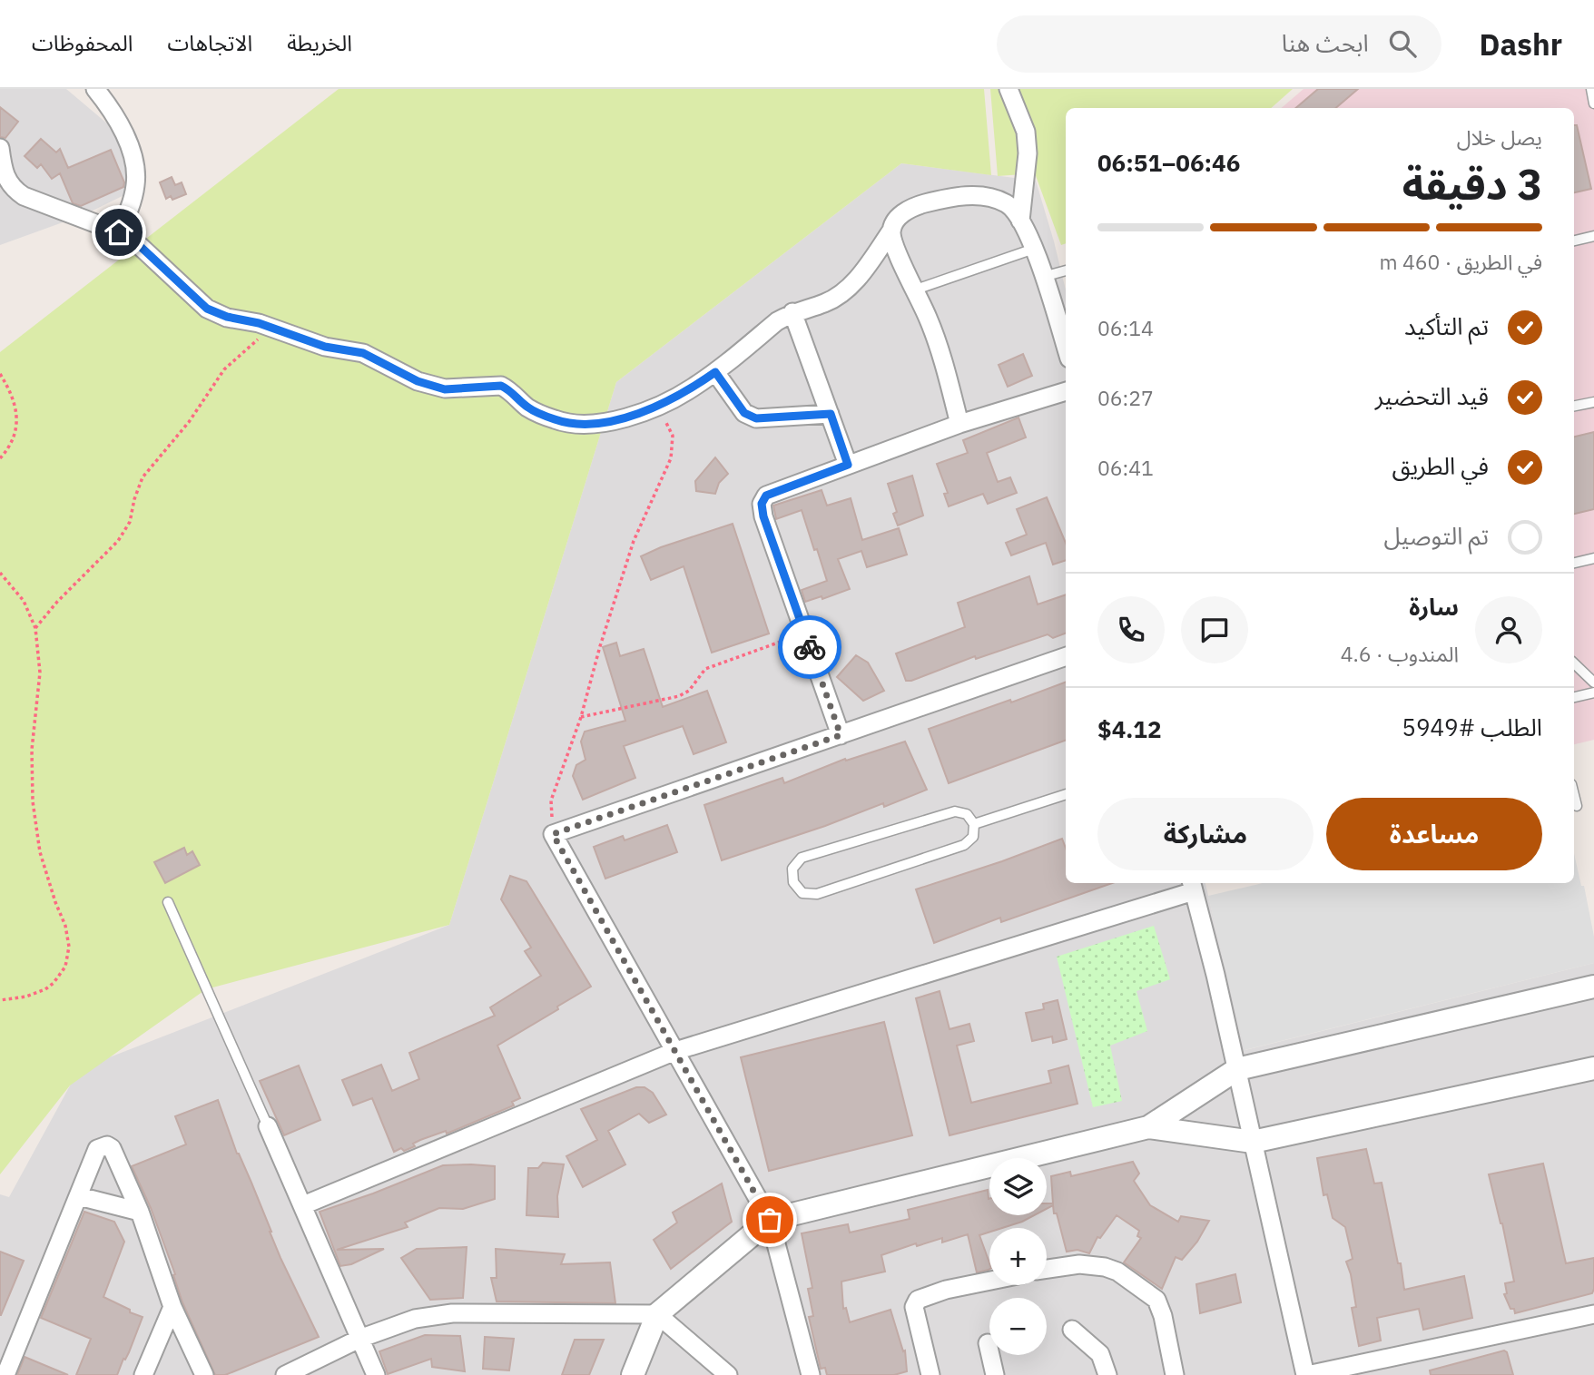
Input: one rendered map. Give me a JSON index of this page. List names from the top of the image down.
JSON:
{
  "page": {
    "header": "Dashr",
    "search": "ابحث هنا",
    "nav": ["الخريطة", "الاتجاهات", "المحفوظات"],
    "heading": ["3 دقيقة", "يصل خلال", "06:46–06:51"],
    "panel": [
      "سارة",
      "المندوب · 4.6",
      "الطلب #5949",
      "$4.12"
    ],
    "bar": "في الطريق · 460 m",
    "list": [
      ["تم التأكيد", "06:14"],
      ["قيد التحضير", "06:27"],
      ["في الطريق", "06:41"],
      "تم التوصيل"
    ],
    "buttons": ["مساعدة", "مشاركة"],
    "map_buttons": ["+", "−"]
  }
}
